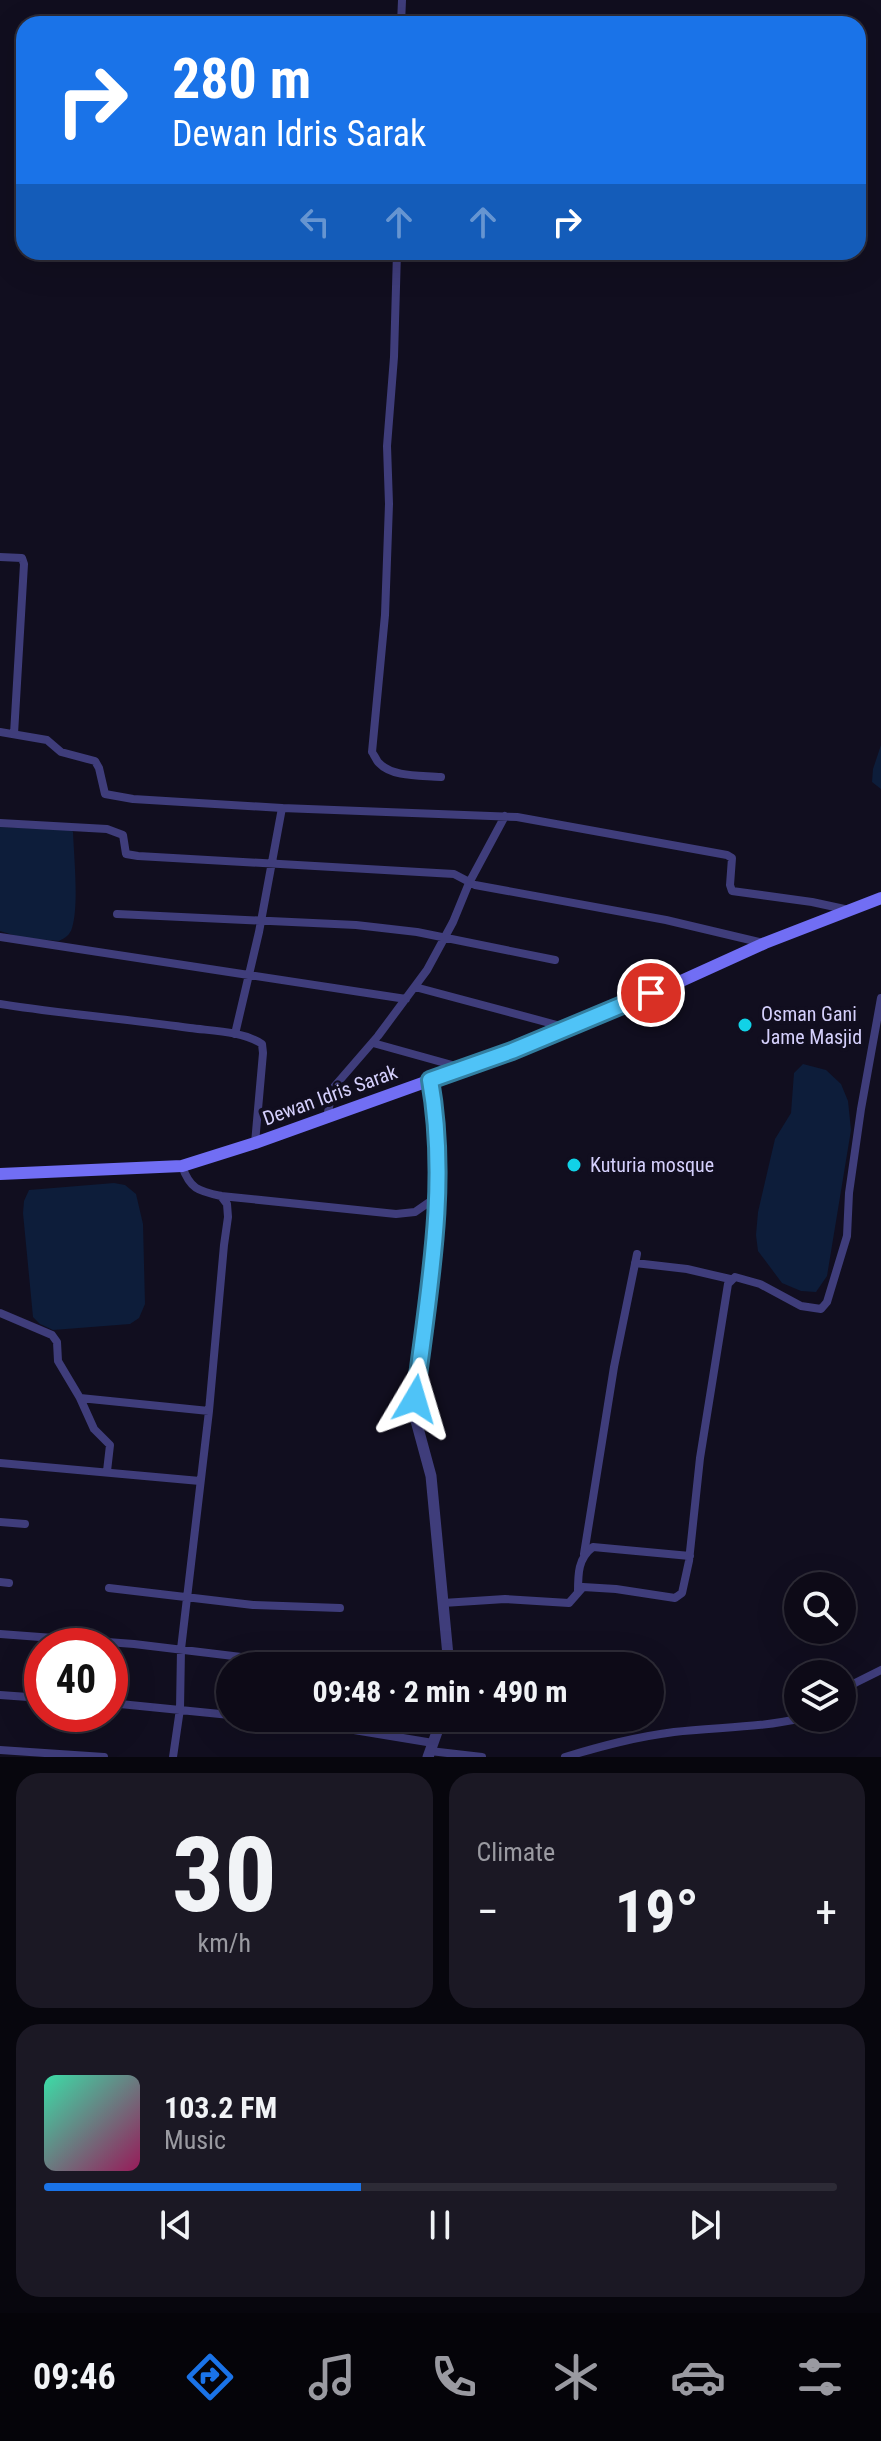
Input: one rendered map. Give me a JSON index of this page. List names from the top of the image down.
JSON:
{
  "streets": {
    "main road": ["Dewan Idris Sarak"]
  },
  "places": ["Osman Gani Jame Masjid", "Kuturia mosque"],
  "page": {
    "turn": ["280 m", "Dewan Idris Sarak"],
    "limit": "40",
    "trip": "09:48 · 2 min · 490 m",
    "tile": [
      ["30", "km/h"],
      "Climate"
    ],
    "heat": ["−", "19°", "+"],
    "song": ["103.2 FM", "Music"],
    "tabs": "09:46"
  }
}
